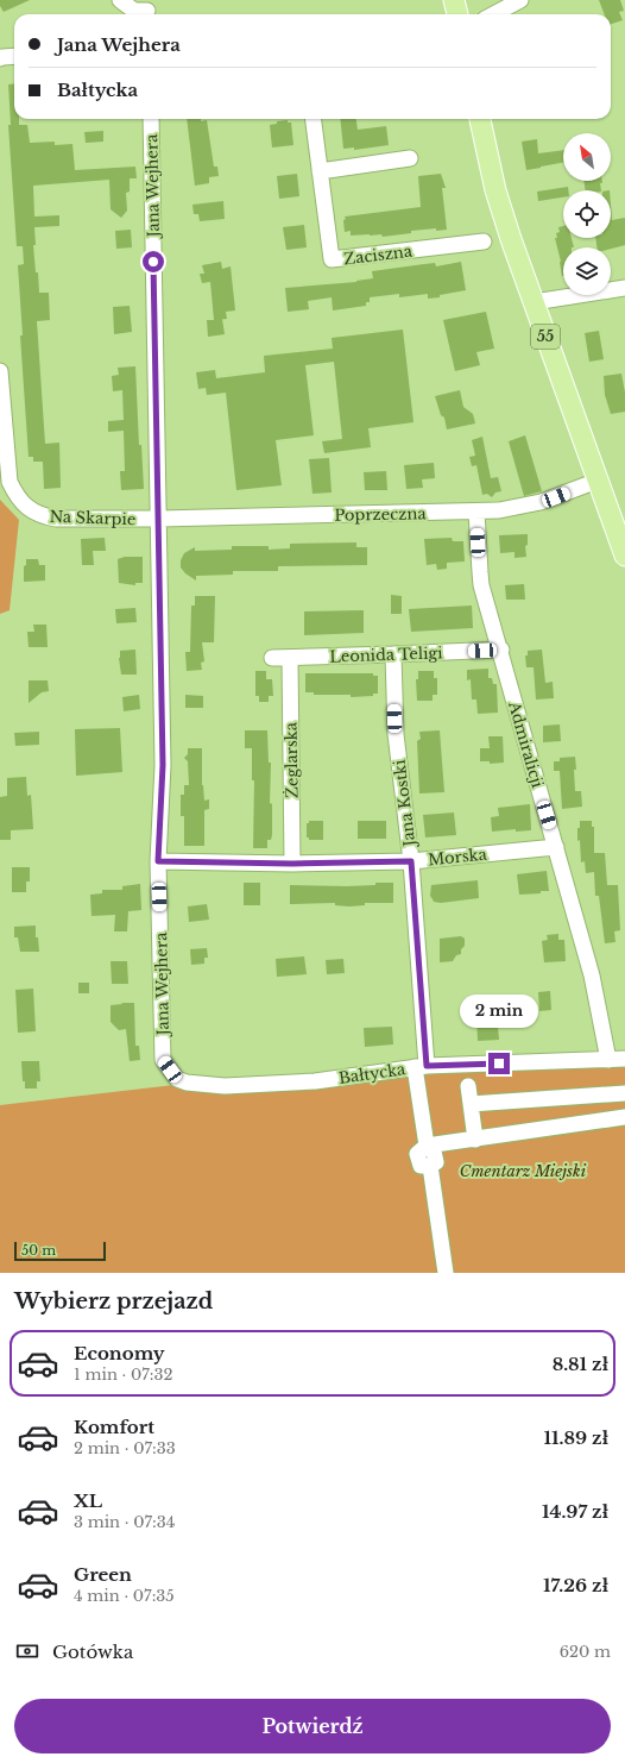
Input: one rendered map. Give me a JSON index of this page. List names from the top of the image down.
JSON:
{
  "streets": {
    "main road": ["55"],
    "street": [
      "Jana Wejhera",
      "Zaciszna",
      "Poprzeczna",
      "Na Skarpie",
      "Leonida Teligi",
      "Admiralicji",
      "Żeglarska",
      "Jana Kostki",
      "Morska",
      "Bałtycka"
    ]
  },
  "crossings": [
    ["Jana Wejhera", "Poprzeczna"],
    ["Jana Wejhera", "Na Skarpie"],
    ["Jana Wejhera", "Morska"],
    ["Jana Wejhera", "Bałtycka"],
    ["55", "Poprzeczna"],
    ["Poprzeczna", "Na Skarpie"],
    ["Poprzeczna", "Admiralicji"],
    ["Leonida Teligi", "Admiralicji"],
    ["Leonida Teligi", "Żeglarska"],
    ["Leonida Teligi", "Jana Kostki"],
    ["Admiralicji", "Morska"],
    ["Admiralicji", "Bałtycka"],
    ["Żeglarska", "Morska"],
    ["Jana Kostki", "Morska"],
    ["Jana Kostki", "Bałtycka"]
  ],
  "parks": ["Cmentarz Miejski"],
  "scale_bar": "50 m",
  "north": "top left",
  "page": {
    "banner": ["Jana Wejhera", "Bałtycka"],
    "bubble": "2 min",
    "scale": "50 m",
    "heading": "Wybierz przejazd",
    "list": [
      {
        "name": "Economy",
        "note": "1 min · 07:32",
        "value": "8.81 zł"
      },
      {
        "name": "Komfort",
        "note": "2 min · 07:33",
        "value": "11.89 zł"
      },
      {
        "name": "XL",
        "note": "3 min · 07:34",
        "value": "14.97 zł"
      },
      {
        "name": "Green",
        "note": "4 min · 07:35",
        "value": "17.26 zł"
      }
    ],
    "pay": ["Gotówka", "620 m"],
    "buttons": "Potwierdź"
  }
}
